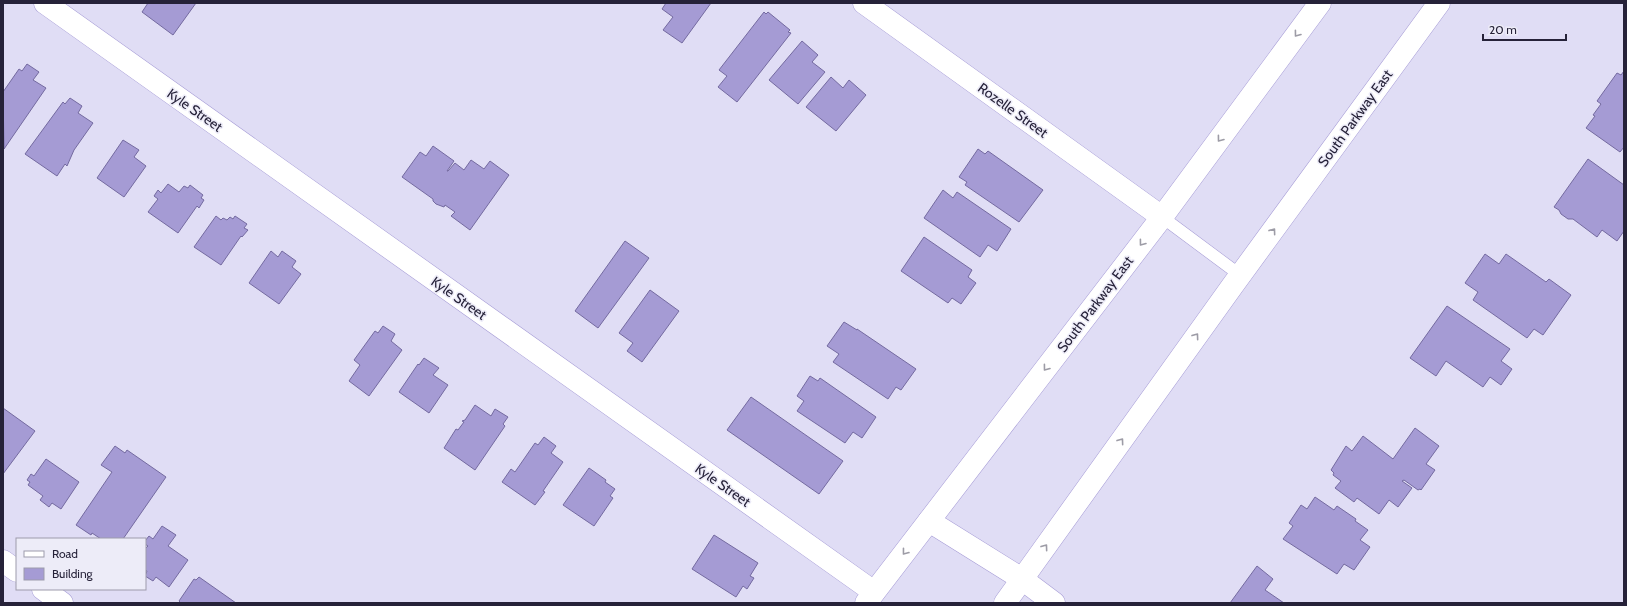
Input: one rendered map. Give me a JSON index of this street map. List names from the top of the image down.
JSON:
{
  "streets": {
    "street": ["Kyle Street", "Rozelle Street", "South Parkway East"]
  },
  "crossings": [
    ["Kyle Street", "South Parkway East"],
    ["Rozelle Street", "South Parkway East"]
  ],
  "legend": ["Road", "Building"],
  "scale_bar": "20 m"
}
